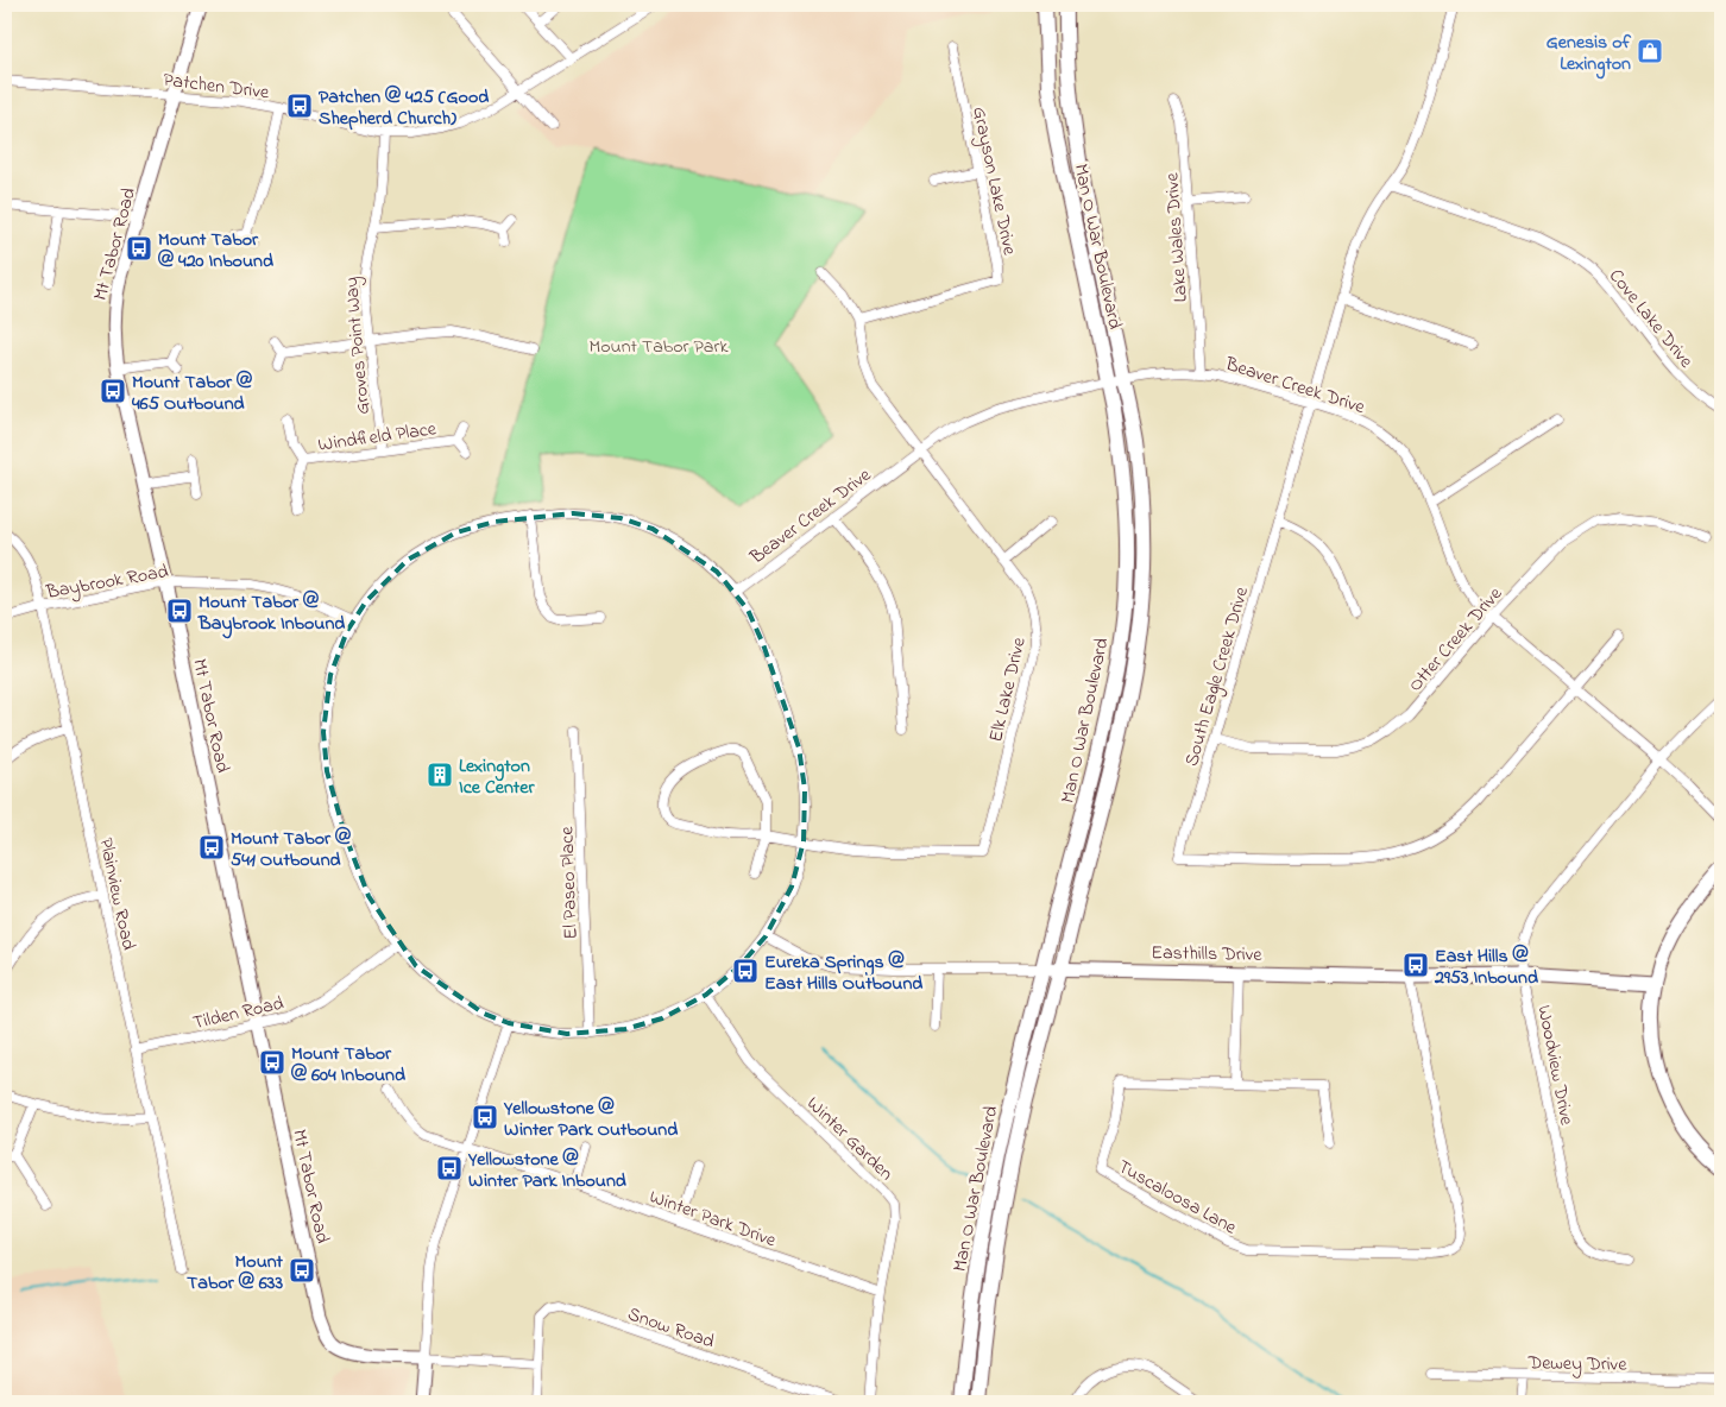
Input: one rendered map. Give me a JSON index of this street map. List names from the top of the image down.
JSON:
{
  "streets": {
    "main road": ["Man O War Boulevard"],
    "street": [
      "Patchen Drive",
      "Grayson Lake Drive",
      "Lake Wales Drive",
      "Mt Tabor Road",
      "Cove Lake Drive",
      "Groves Point Way",
      "Beaver Creek Drive",
      "Windfield Place",
      "Baybrook Road",
      "Otter Creek Drive",
      "South Eagle Creek Drive",
      "Elk Lake Drive",
      "El Paseo Place",
      "Plainview Road",
      "Easthills Drive",
      "Tilden Road",
      "Woodview Drive",
      "Winter Garden",
      "Tuscaloosa Lane",
      "Winter Park Drive",
      "Snow Road",
      "Dewey Drive"
    ]
  },
  "crossings": [
    ["Patchen Drive", "Mt Tabor Road"],
    ["Patchen Drive", "Groves Point Way"],
    ["Grayson Lake Drive", "Elk Lake Drive"],
    ["Lake Wales Drive", "Beaver Creek Drive"],
    ["Mt Tabor Road", "Baybrook Road"],
    ["Mt Tabor Road", "Tilden Road"],
    ["Man O War Boulevard", "Beaver Creek Drive"],
    ["Man O War Boulevard", "Easthills Drive"],
    ["Cove Lake Drive", "South Eagle Creek Drive"],
    ["Groves Point Way", "Windfield Place"],
    ["Beaver Creek Drive", "Otter Creek Drive"],
    ["Beaver Creek Drive", "South Eagle Creek Drive"],
    ["Beaver Creek Drive", "Elk Lake Drive"],
    ["Beaver Creek Drive", "Woodview Drive"],
    ["Baybrook Road", "Plainview Road"],
    ["Otter Creek Drive", "South Eagle Creek Drive"],
    ["Plainview Road", "Tilden Road"],
    ["Easthills Drive", "Woodview Drive"],
    ["Easthills Drive", "Tuscaloosa Lane"],
    ["Winter Garden", "Winter Park Drive"]
  ],
  "parks": ["Mount Tabor Park"],
  "places": {
    "shop": ["Genesis of Lexington"],
    "bus stop": [
      "Patchen @ 425 (Good Shepherd Church)",
      "Mount Tabor @ 420 Inbound",
      "Mount Tabor @ 465 Outbound",
      "Mount Tabor @ Baybrook Inbound",
      "Mount Tabor @ 541 Outbound",
      "East Hills @ 2953 Inbound",
      "Eureka Springs @ East Hills Outbound",
      "Mount Tabor @ 604 Inbound",
      "Yellowstone @ Winter Park Outbound",
      "Yellowstone @ Winter Park Inbound",
      "Mount Tabor @ 633"
    ],
    "building": ["Lexington Ice Center"]
  }
}
